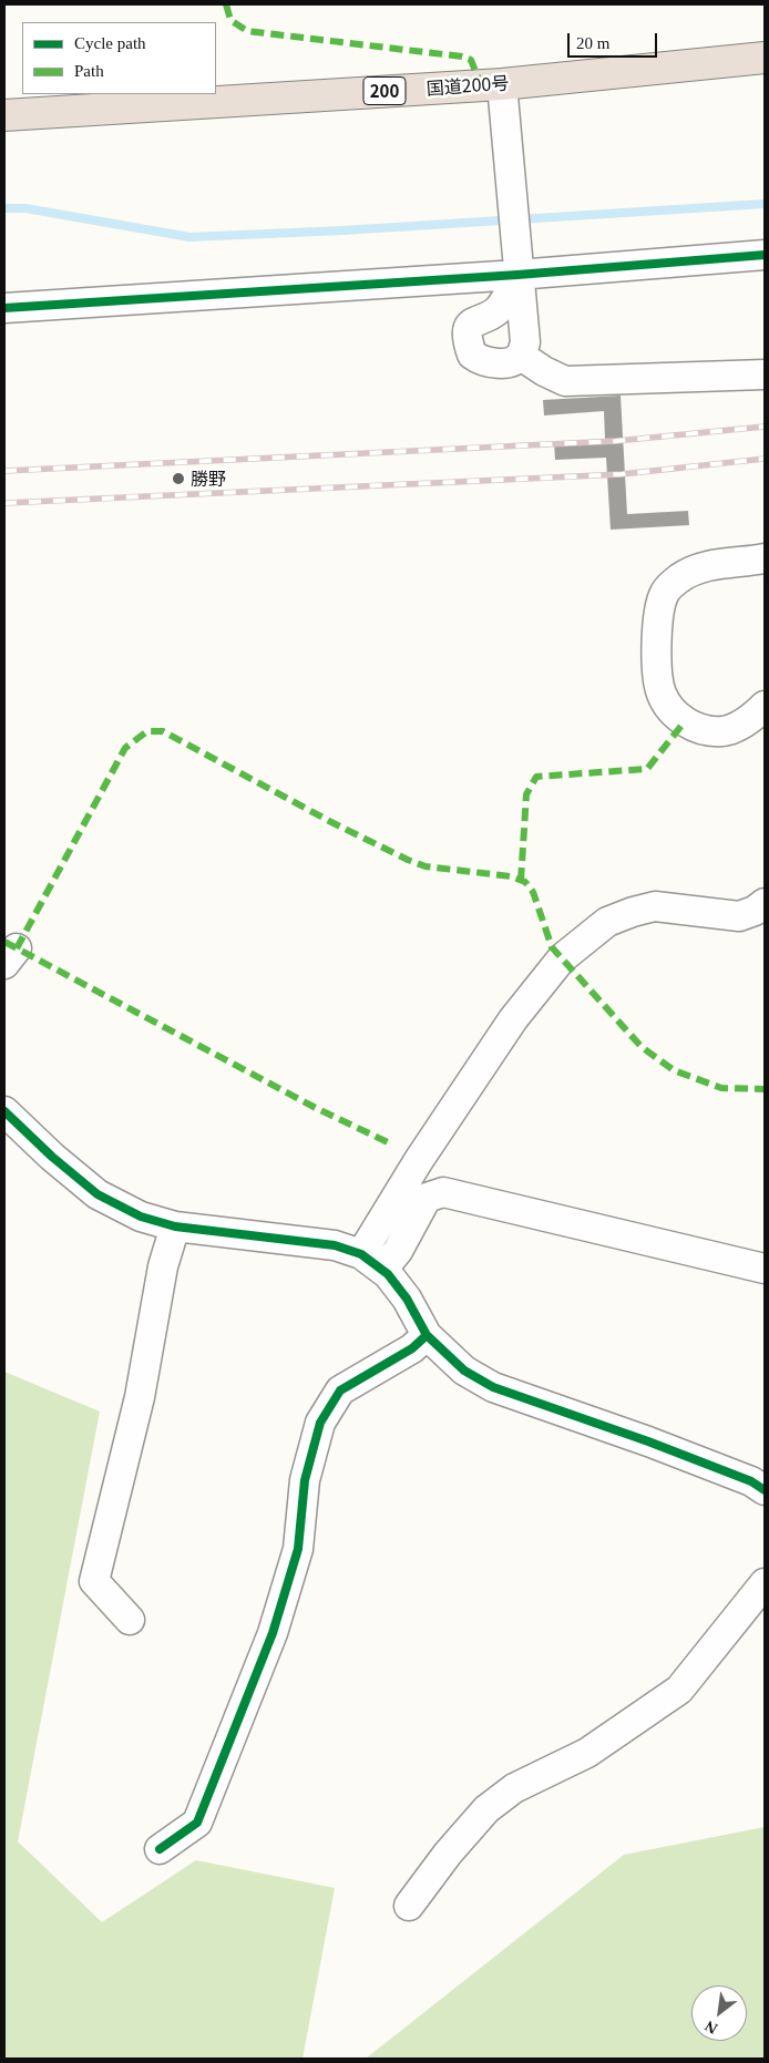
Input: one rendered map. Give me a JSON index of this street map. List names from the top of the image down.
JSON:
{
  "streets": {
    "highway": ["国道200号", "200"]
  },
  "places": ["勝野"],
  "legend": ["Cycle path", "Path"],
  "scale_bar": "20 m",
  "north": "bottom left"
}
